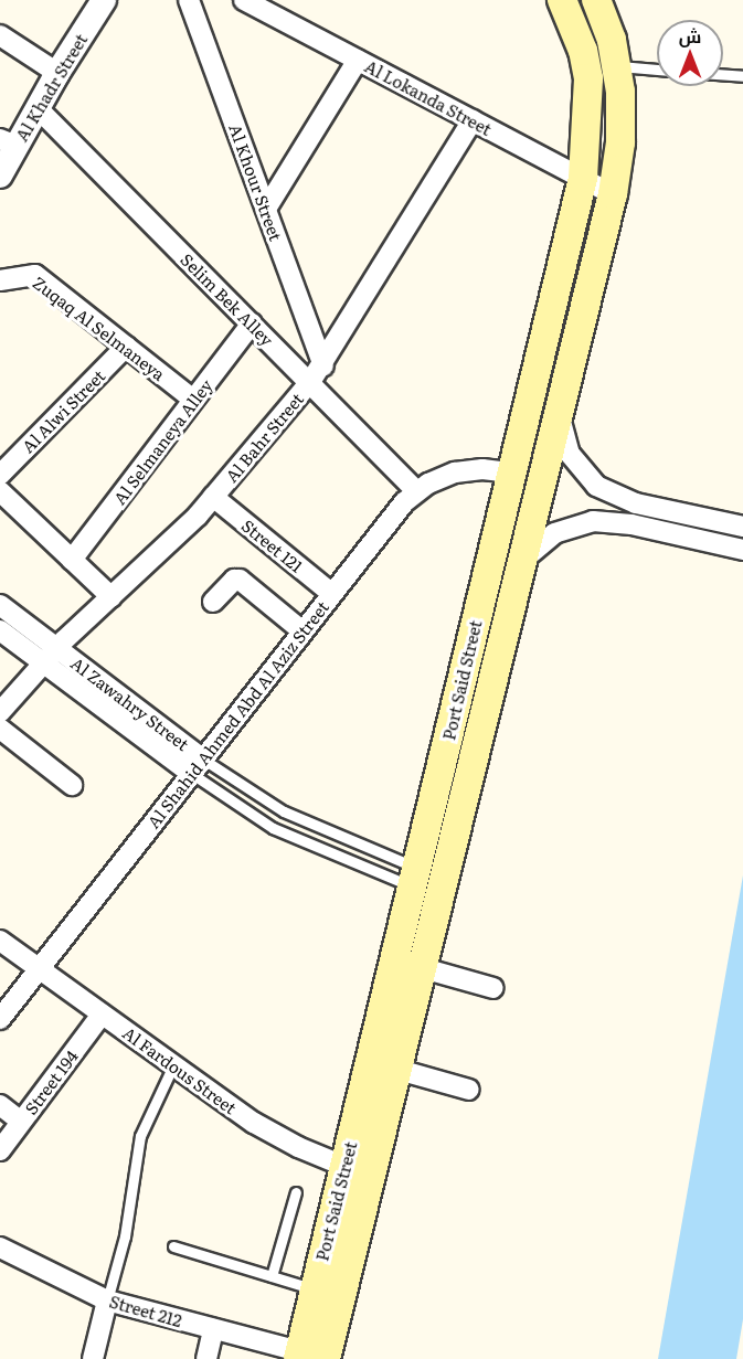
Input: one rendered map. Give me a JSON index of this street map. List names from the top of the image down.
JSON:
{
  "streets": {
    "main road": ["Port Said Street"],
    "street": [
      "Al Khadr Street",
      "Al Lokanda Street",
      "Al Khour Street",
      "Selim Bek Alley",
      "Zuqaq Al Selmaneya",
      "Al Alwi Street",
      "Al Bahr Street",
      "Al Selmaneya Alley",
      "Street 121",
      "Al Zawahry Street",
      "Al Shahid Ahmed Abd Al Aziz Street",
      "Al Fardous Street",
      "Street 194",
      "Street 212"
    ]
  },
  "crossings": [
    ["Al Khadr Street", "Selim Bek Alley"],
    ["Al Lokanda Street", "Al Bahr Street"],
    ["Al Lokanda Street", "Port Said Street"],
    ["Al Khour Street", "Al Bahr Street"],
    ["Selim Bek Alley", "Al Bahr Street"],
    ["Selim Bek Alley", "Al Selmaneya Alley"],
    ["Selim Bek Alley", "Al Shahid Ahmed Abd Al Aziz Street"],
    ["Zuqaq Al Selmaneya", "Al Alwi Street"],
    ["Zuqaq Al Selmaneya", "Al Selmaneya Alley"],
    ["Al Bahr Street", "Street 121"],
    ["Al Bahr Street", "Al Zawahry Street"],
    ["Street 121", "Al Shahid Ahmed Abd Al Aziz Street"],
    ["Port Said Street", "Al Zawahry Street"],
    ["Port Said Street", "Al Shahid Ahmed Abd Al Aziz Street"],
    ["Port Said Street", "Al Fardous Street"],
    ["Port Said Street", "Street 212"],
    ["Al Zawahry Street", "Al Shahid Ahmed Abd Al Aziz Street"],
    ["Al Shahid Ahmed Abd Al Aziz Street", "Al Fardous Street"],
    ["Al Fardous Street", "Street 194"]
  ],
  "north": "top"
}
